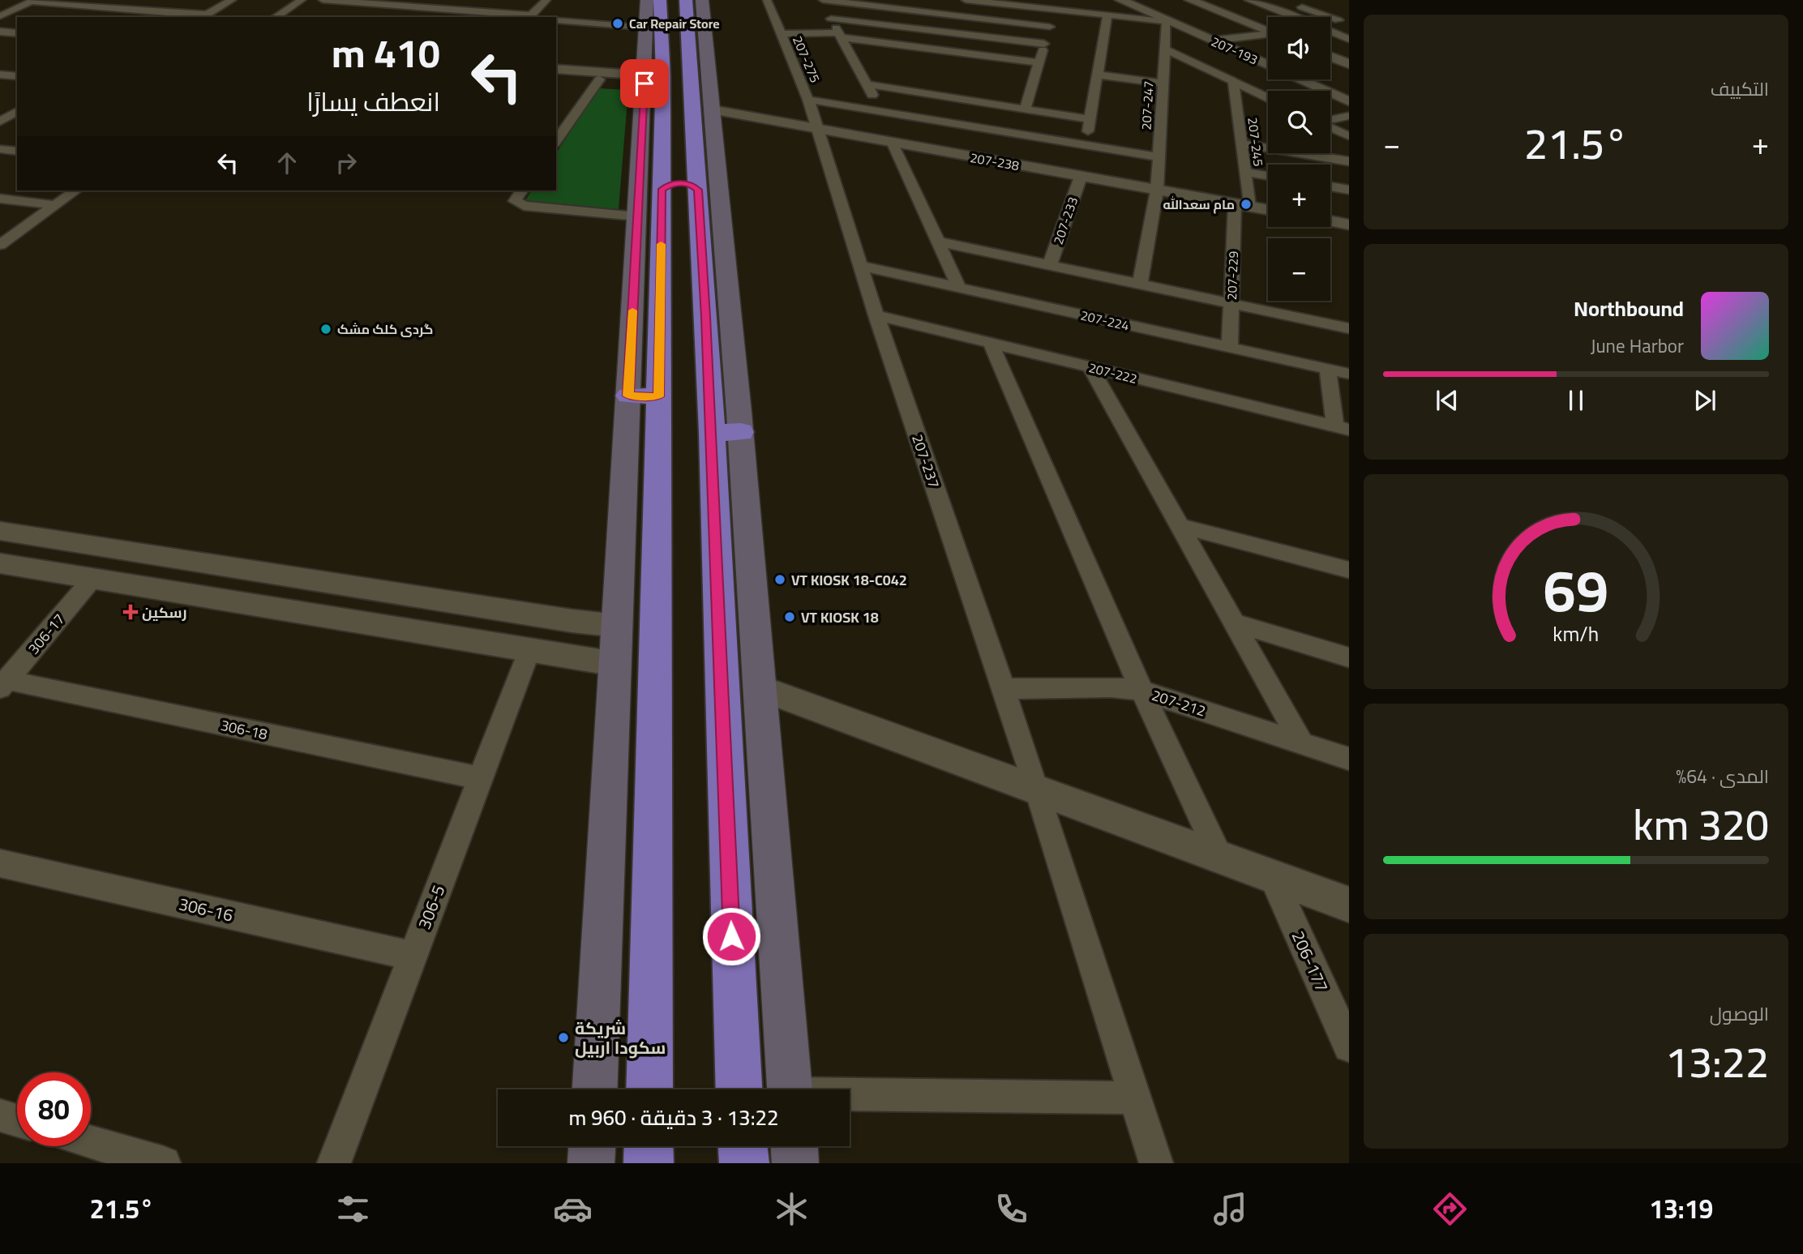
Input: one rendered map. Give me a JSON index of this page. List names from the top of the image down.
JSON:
{
  "streets": {
    "street": [
      "207-193",
      "207-275",
      "207-247",
      "207-245",
      "207-238",
      "207-233",
      "207-229",
      "207-224",
      "207-222",
      "207-237",
      "306-17",
      "207-212",
      "306-18",
      "306-5",
      "306-16",
      "206-177"
    ]
  },
  "crossings": [
    ["207-193", "207-247"],
    ["207-275", "207-238"],
    ["207-275", "207-237"],
    ["207-247", "207-238"],
    ["207-245", "207-238"],
    ["207-245", "207-229"],
    ["207-238", "207-233"],
    ["207-238", "207-229"],
    ["207-238", "207-237"],
    ["207-229", "207-224"],
    ["207-224", "207-237"],
    ["207-222", "207-237"],
    ["207-237", "207-212"],
    ["306-17", "306-18"],
    ["306-18", "306-5"],
    ["306-5", "306-16"]
  ],
  "places": {
    "other": [
      "Car Repair Store",
      "مام سعدالله",
      "گردی کلک مشک",
      "VT KIOSK 18-C042",
      "VT KIOSK 18",
      "شريكة سكودا اربيل"
    ],
    "health": ["رسکین"]
  },
  "page": {
    "tile": [
      "التكييف",
      ["المدى · 64%", "320 km"],
      ["الوصول", "13:22"]
    ],
    "map_buttons": ["+", "−"],
    "turn": ["410 m", "انعطف يسارًا"],
    "heat": ["−", "21.5°", "+"],
    "song": ["Northbound", "June Harbor"],
    "limit": "80",
    "trip": "13:22 · 3 دقيقة · 960 m",
    "tabs": ["13:19", "21.5°"],
    "gauge": ["69", "km/h"]
  }
}
